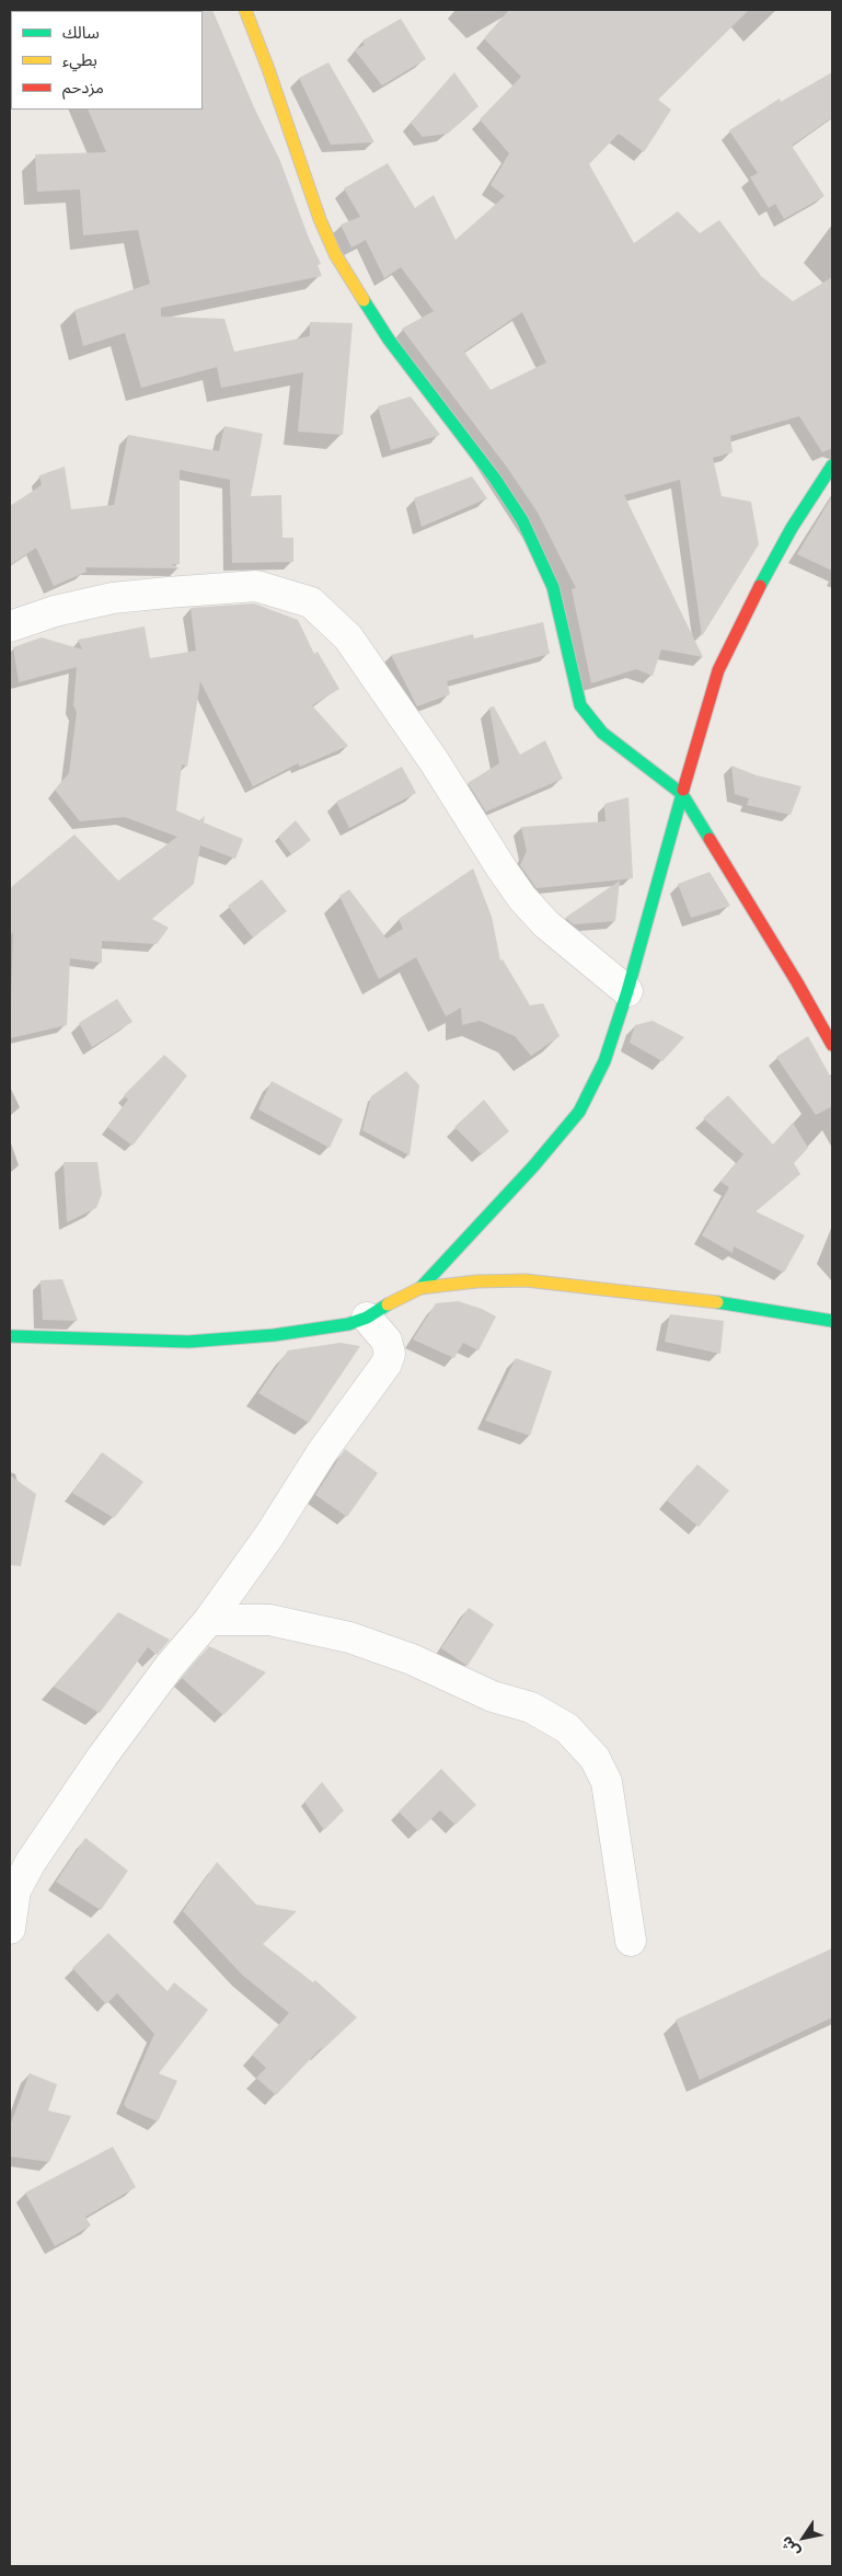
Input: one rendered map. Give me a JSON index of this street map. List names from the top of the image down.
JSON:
{
  "legend": ["سالك", "بطيء", "مزدحم"],
  "north": "bottom left"
}
